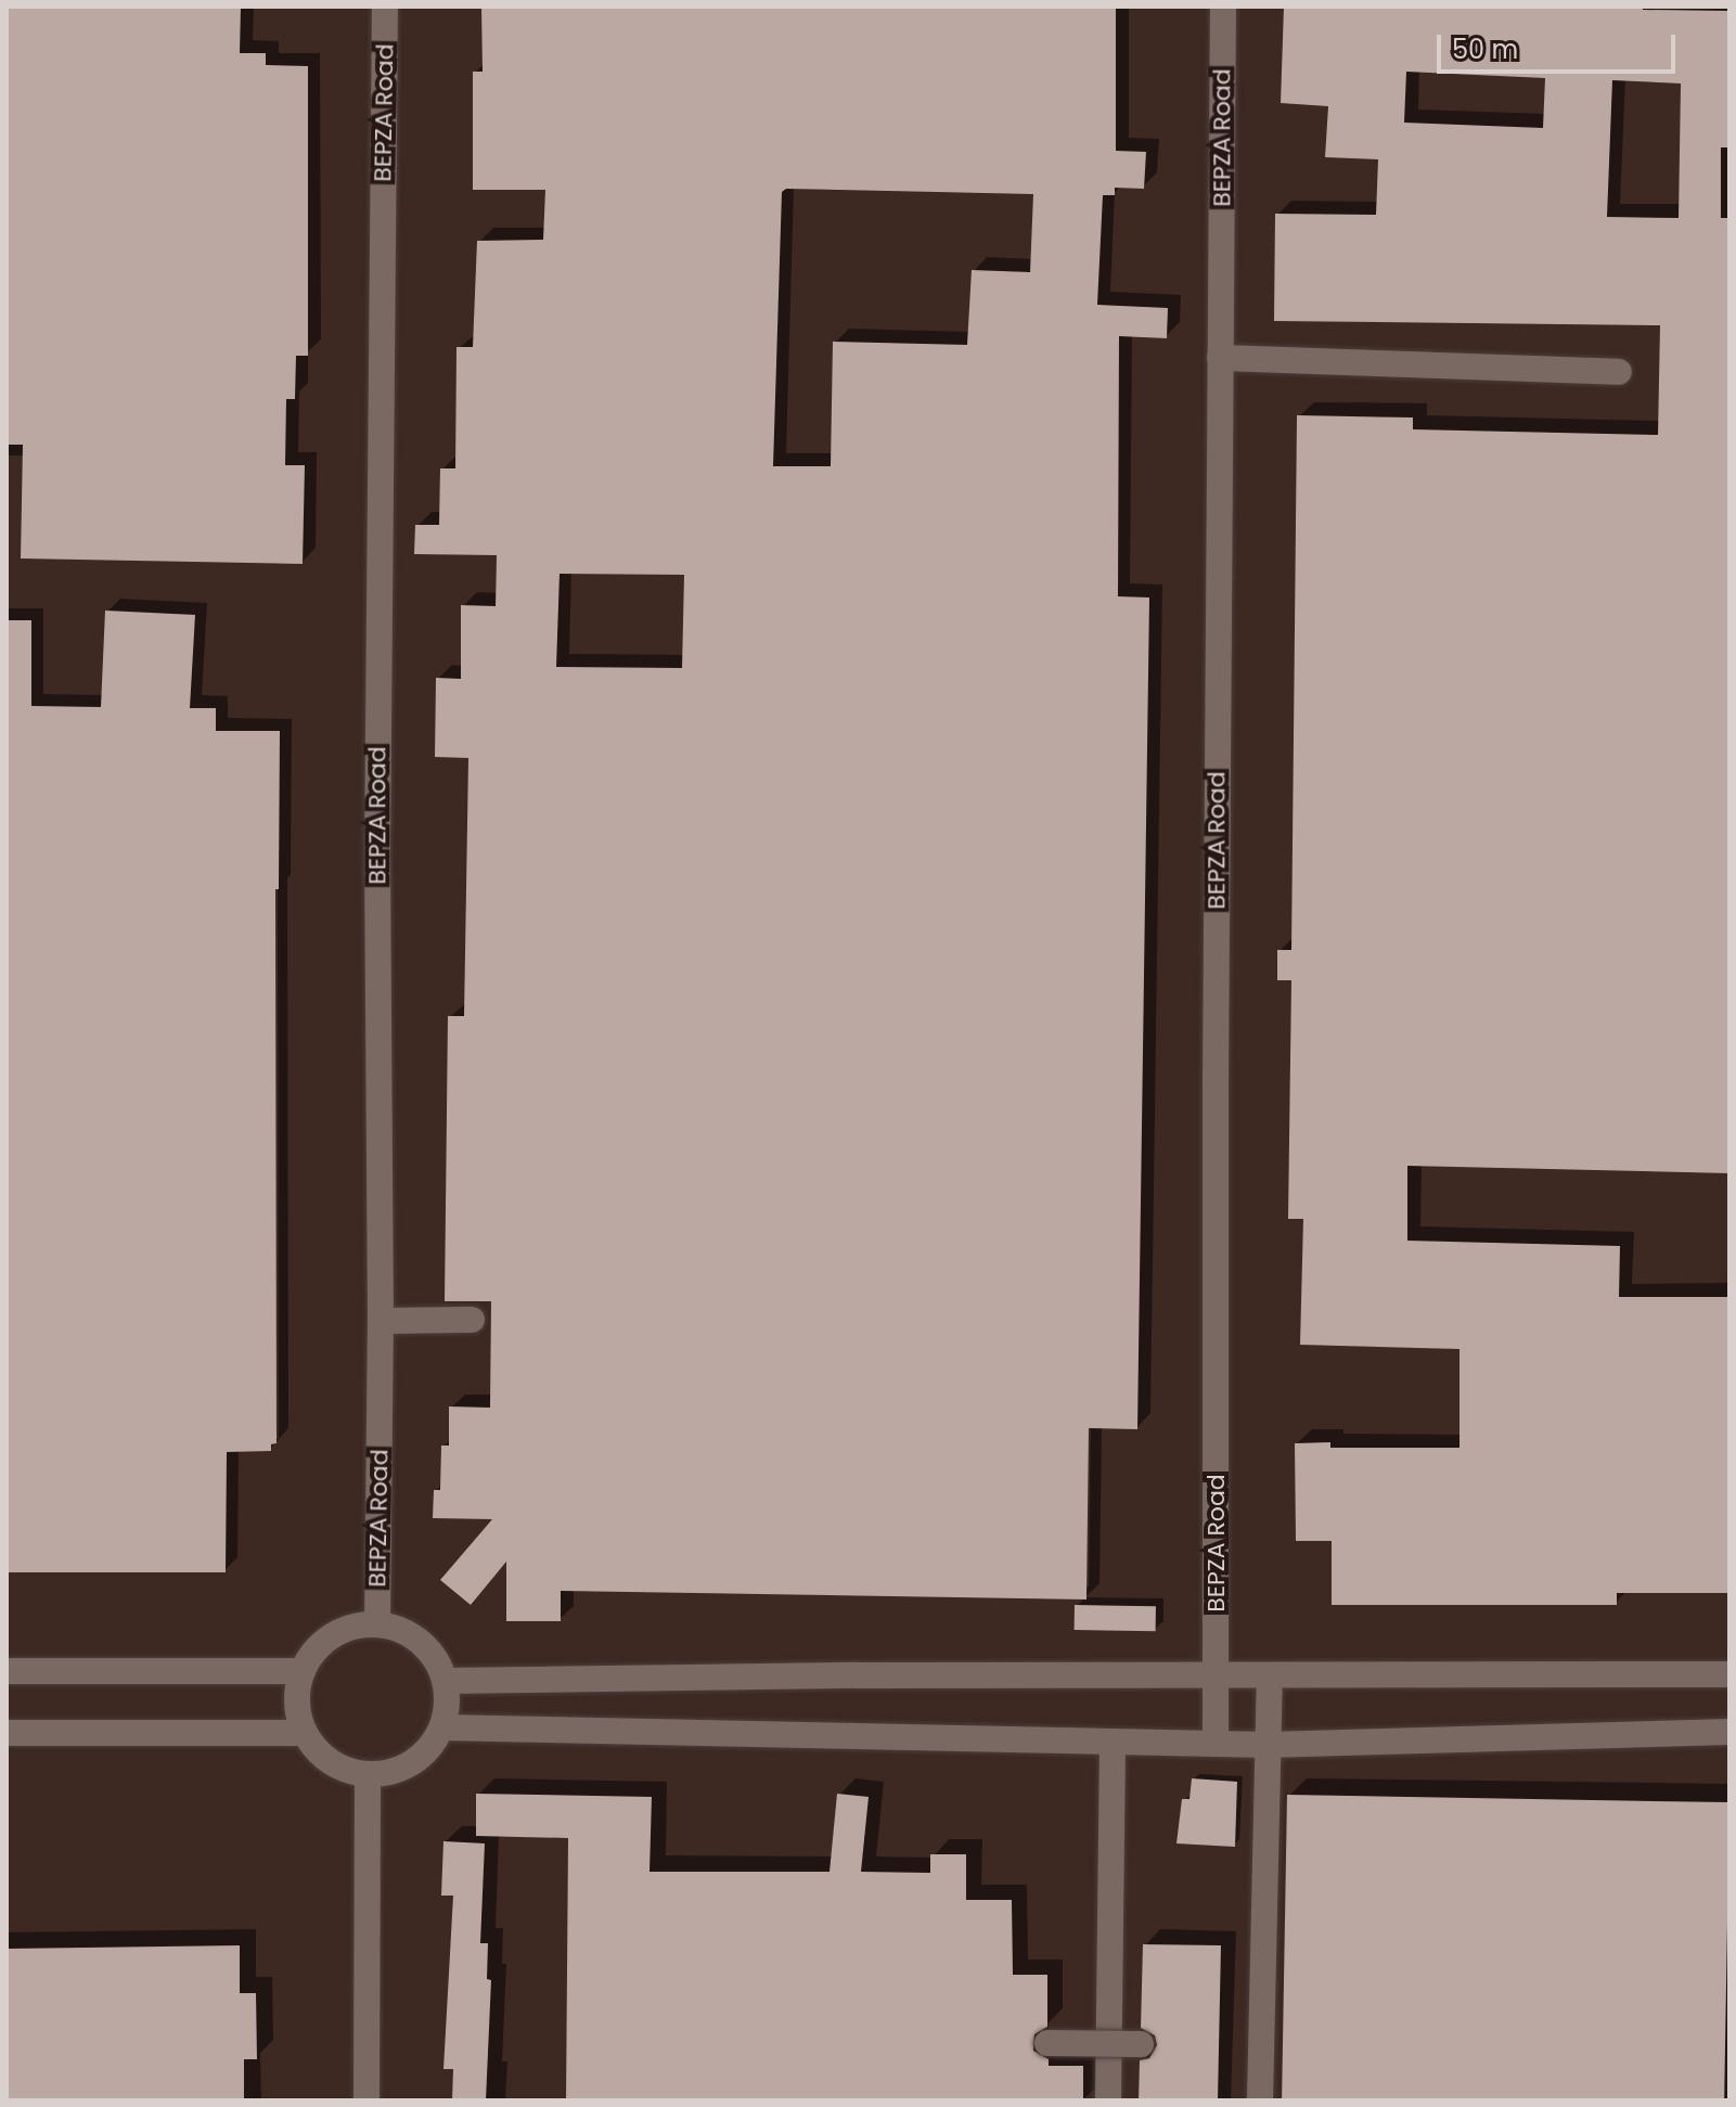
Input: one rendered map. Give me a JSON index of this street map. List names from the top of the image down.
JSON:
{
  "streets": {
    "street": ["BEPZA Road"]
  },
  "scale_bar": "50 m"
}
